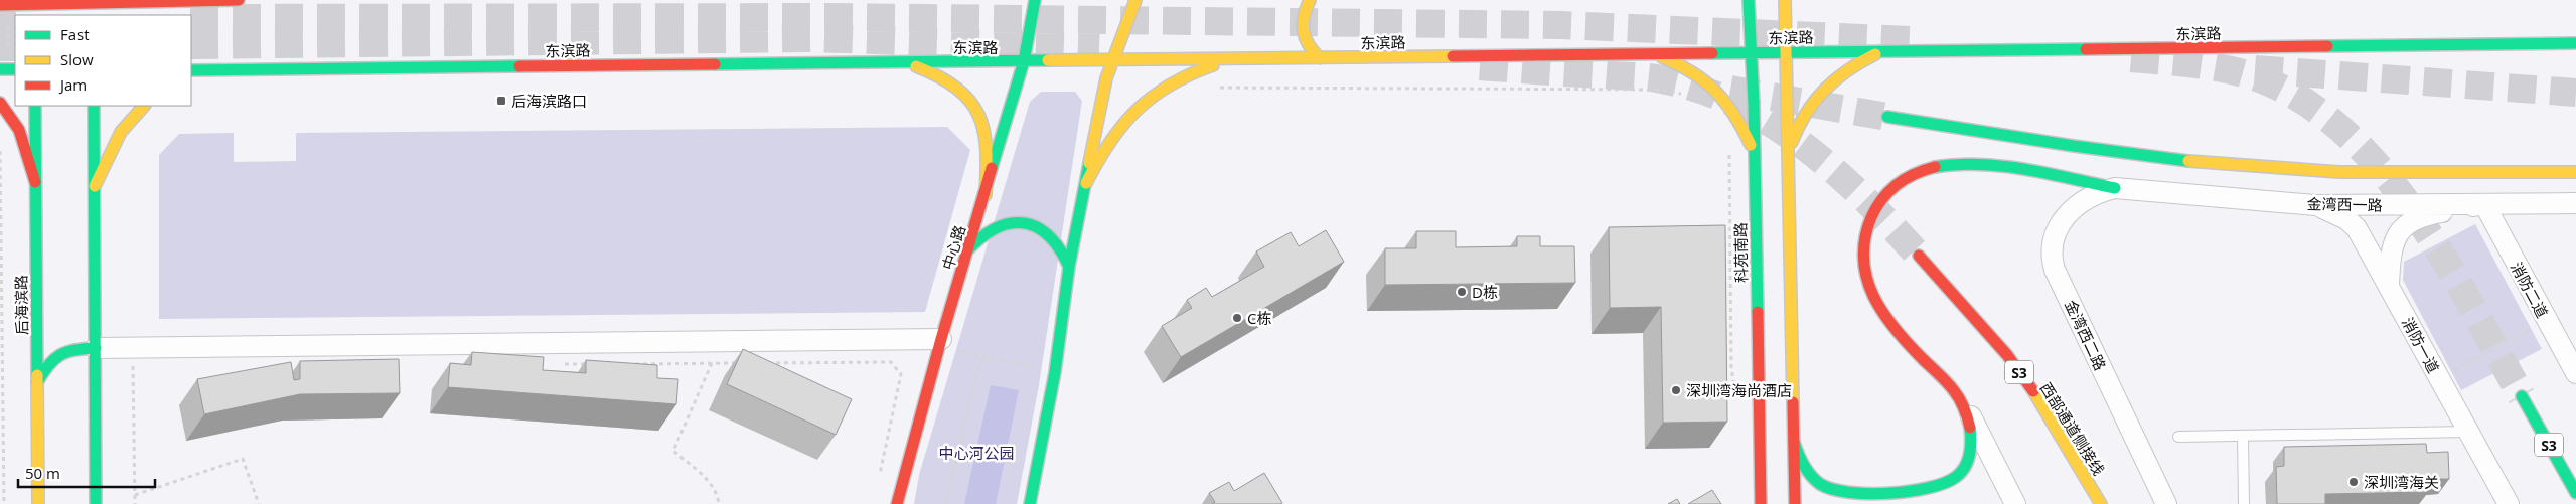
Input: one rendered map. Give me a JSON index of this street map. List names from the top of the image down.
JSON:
{
  "streets": {
    "main road": [
      "东滨路",
      "中心路",
      "科苑南路",
      "后海滨路",
      "S3",
      "西部通道侧接线"
    ],
    "street": [
      "金湾西一路",
      "消防二道",
      "金湾西二路",
      "消防一道"
    ]
  },
  "crossings": [
    ["东滨路", "中心路"],
    ["东滨路", "科苑南路"],
    ["金湾西一路", "消防二道"],
    ["金湾西一路", "金湾西二路"],
    ["金湾西一路", "消防一道"]
  ],
  "parks": ["中心河公园"],
  "places": {
    "transit": ["后海滨路口"],
    "other": [
      "D栋",
      "C栋",
      "深圳湾海尚酒店",
      "深圳湾海关"
    ]
  },
  "legend": ["Fast", "Slow", "Jam"],
  "scale_bar": "50 m"
}
